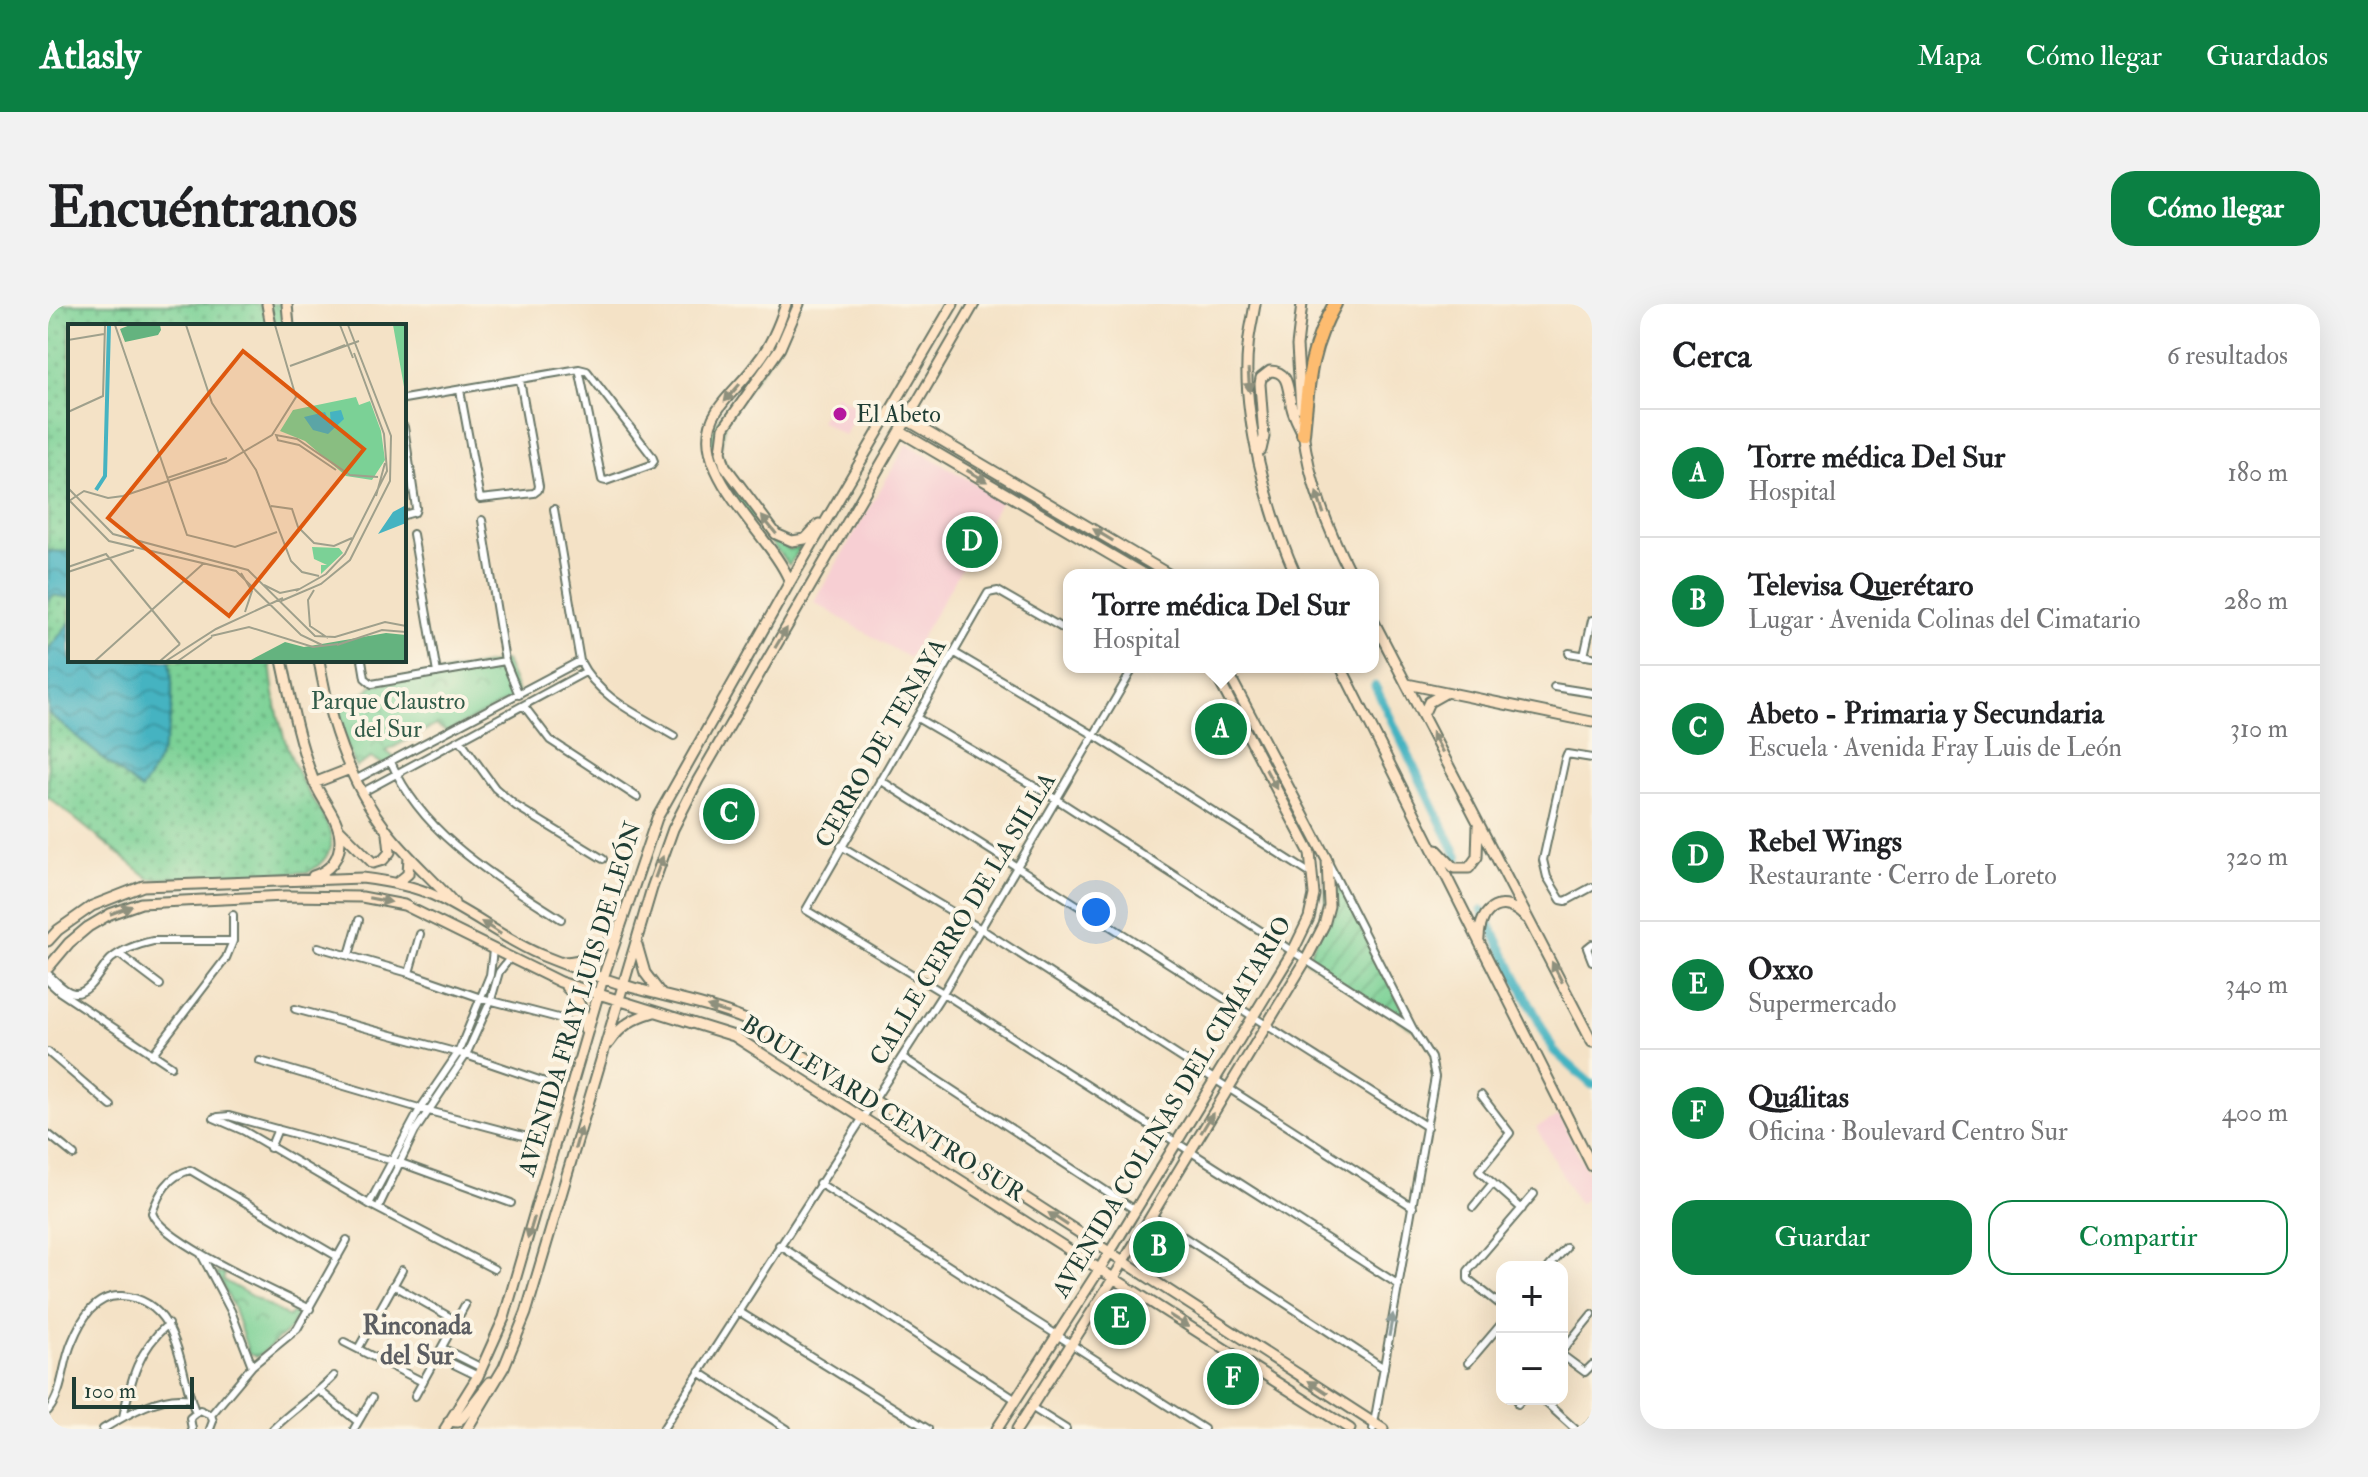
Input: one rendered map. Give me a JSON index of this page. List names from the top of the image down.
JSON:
{
  "streets": {
    "street": [
      "CERRO DE TENAYA",
      "CALLE CERRO DE LA SILLA",
      "AVENIDA FRAY LUIS DE LEÓN",
      "AVENIDA COLINAS DEL CIMATARIO",
      "BOULEVARD CENTRO SUR"
    ]
  },
  "crossings": [
    ["CERRO DE TENAYA", "CALLE CERRO DE LA SILLA"],
    ["CALLE CERRO DE LA SILLA", "BOULEVARD CENTRO SUR"],
    ["AVENIDA FRAY LUIS DE LEÓN", "BOULEVARD CENTRO SUR"],
    ["AVENIDA COLINAS DEL CIMATARIO", "BOULEVARD CENTRO SUR"]
  ],
  "districts": ["Rinconada del Sur"],
  "parks": ["Parque Claustro del Sur"],
  "places": ["El Abeto"],
  "scale_bar": "100 m",
  "page": {
    "header": "Atlasly",
    "nav": ["Mapa", "Cómo llegar", "Guardados"],
    "buttons": [
      "Cómo llegar",
      ["Guardar", "Compartir"]
    ],
    "title": "Encuéntranos",
    "heading": ["Cerca", "6 resultados"],
    "list": [
      {
        "mark": "A",
        "name": "Torre médica Del Sur",
        "note": "Hospital",
        "value": "180 m"
      },
      {
        "mark": "B",
        "name": "Televisa Querétaro",
        "note": "Lugar · Avenida Colinas del Cimatario",
        "value": "280 m"
      },
      {
        "mark": "C",
        "name": "Abeto - Primaria y Secundaria",
        "note": "Escuela · Avenida Fray Luis de León",
        "value": "310 m"
      },
      {
        "mark": "D",
        "name": "Rebel Wings",
        "note": "Restaurante · Cerro de Loreto",
        "value": "320 m"
      },
      {
        "mark": "E",
        "name": "Oxxo",
        "note": "Supermercado",
        "value": "340 m"
      },
      {
        "mark": "F",
        "name": "Quálitas",
        "note": "Oficina · Boulevard Centro Sur",
        "value": "400 m"
      }
    ],
    "pins": [
      "D",
      "A",
      "C",
      "B",
      "E",
      "F"
    ],
    "popup": ["Torre médica Del Sur", "Hospital"],
    "map_buttons": ["+", "−"],
    "scale": "100 m"
  }
}
